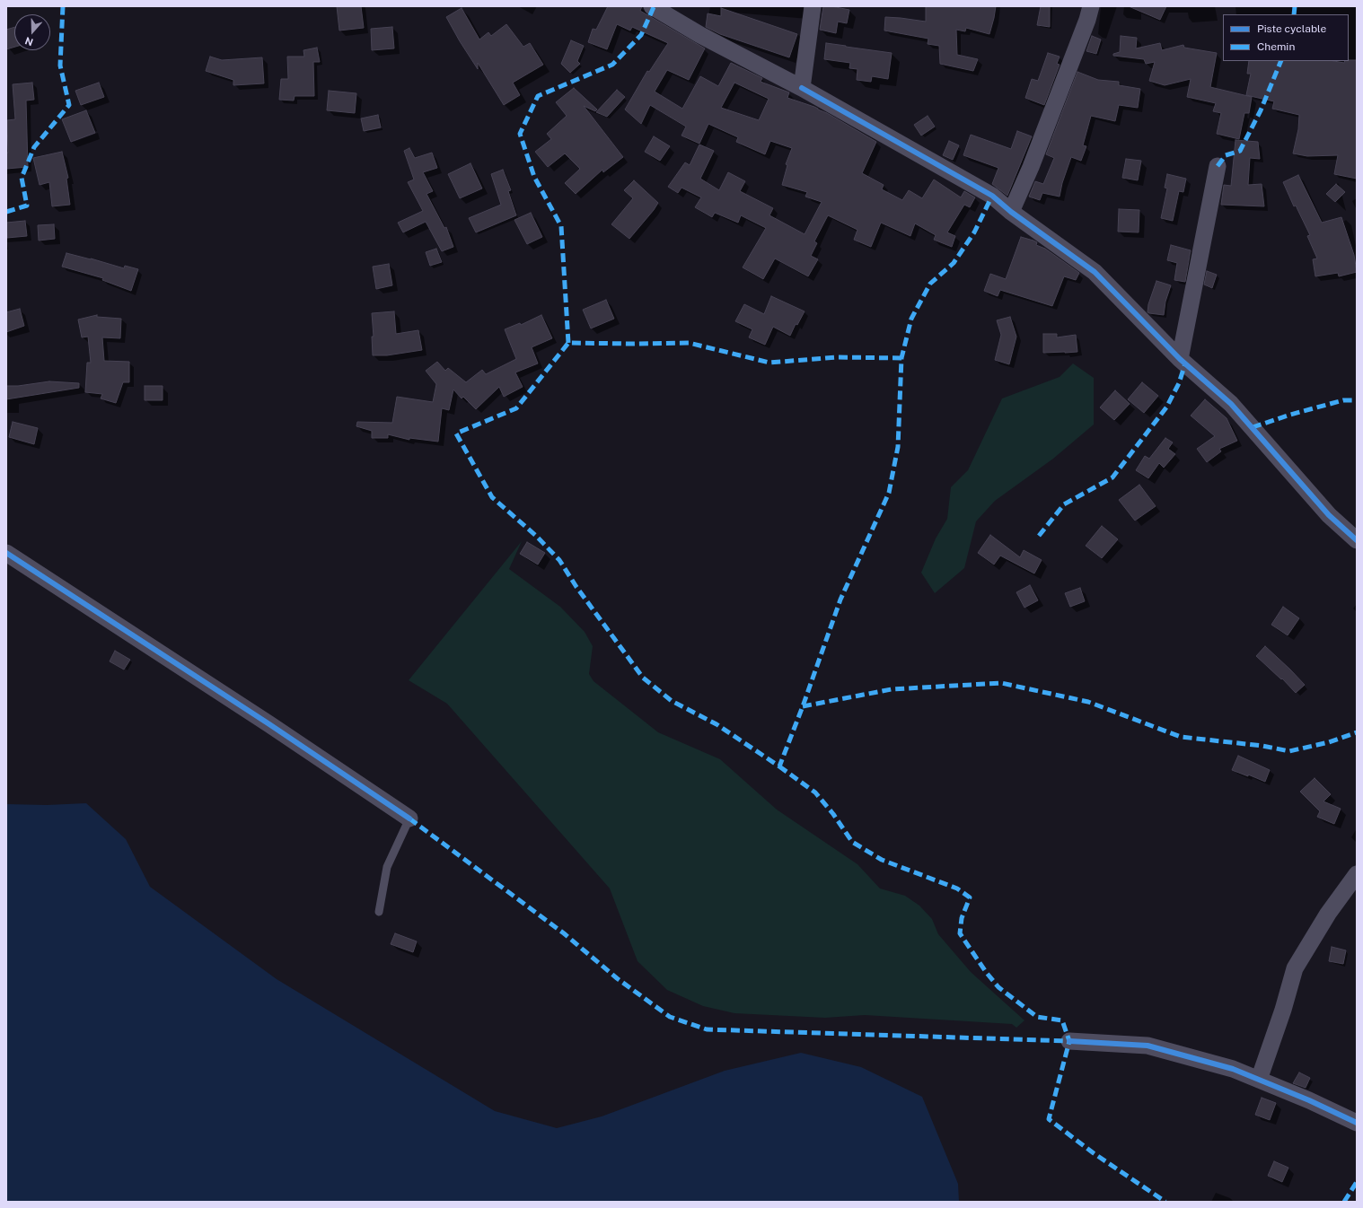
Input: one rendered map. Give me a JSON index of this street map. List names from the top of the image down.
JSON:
{
  "legend": ["Piste cyclable", "Chemin"],
  "north": "bottom"
}
